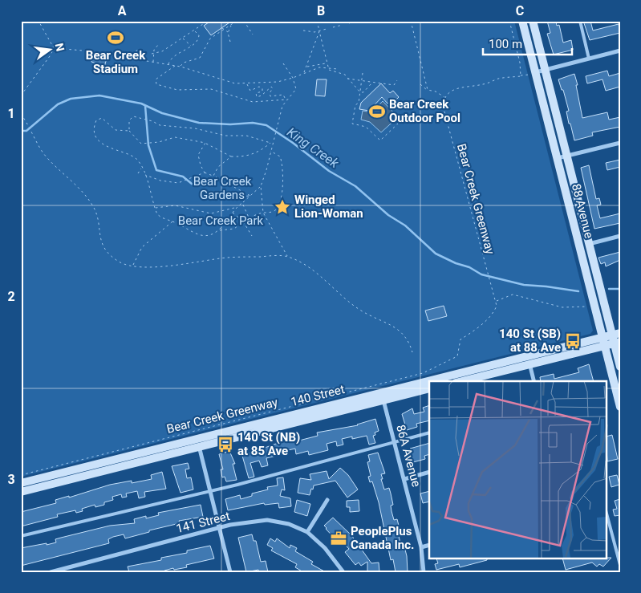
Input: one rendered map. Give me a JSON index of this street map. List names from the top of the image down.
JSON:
{
  "streets": {
    "main road": ["88 Avenue", "140 Street"],
    "street": ["86A Avenue", "141 Street"],
    "path": ["Bear Creek Greenway"]
  },
  "crossings": [
    ["88 Avenue", "140 Street"],
    ["140 Street", "86A Avenue"]
  ],
  "water": ["King Creek"],
  "parks": ["Bear Creek Gardens", "Bear Creek Park"],
  "places": {
    "sports": ["Bear Creek Stadium", "Bear Creek Outdoor Pool"],
    "place": ["Winged Lion-Woman"],
    "bus stop": ["140 St (SB) at 88 Ave", "140 St (NB) at 85 Ave"],
    "office": ["PeoplePlus Canada Inc."]
  },
  "scale_bar": "100 m",
  "north": "right",
  "grid": {
    "columns": ["A", "B", "C"],
    "rows": ["1", "2", "3"]
  }
}
